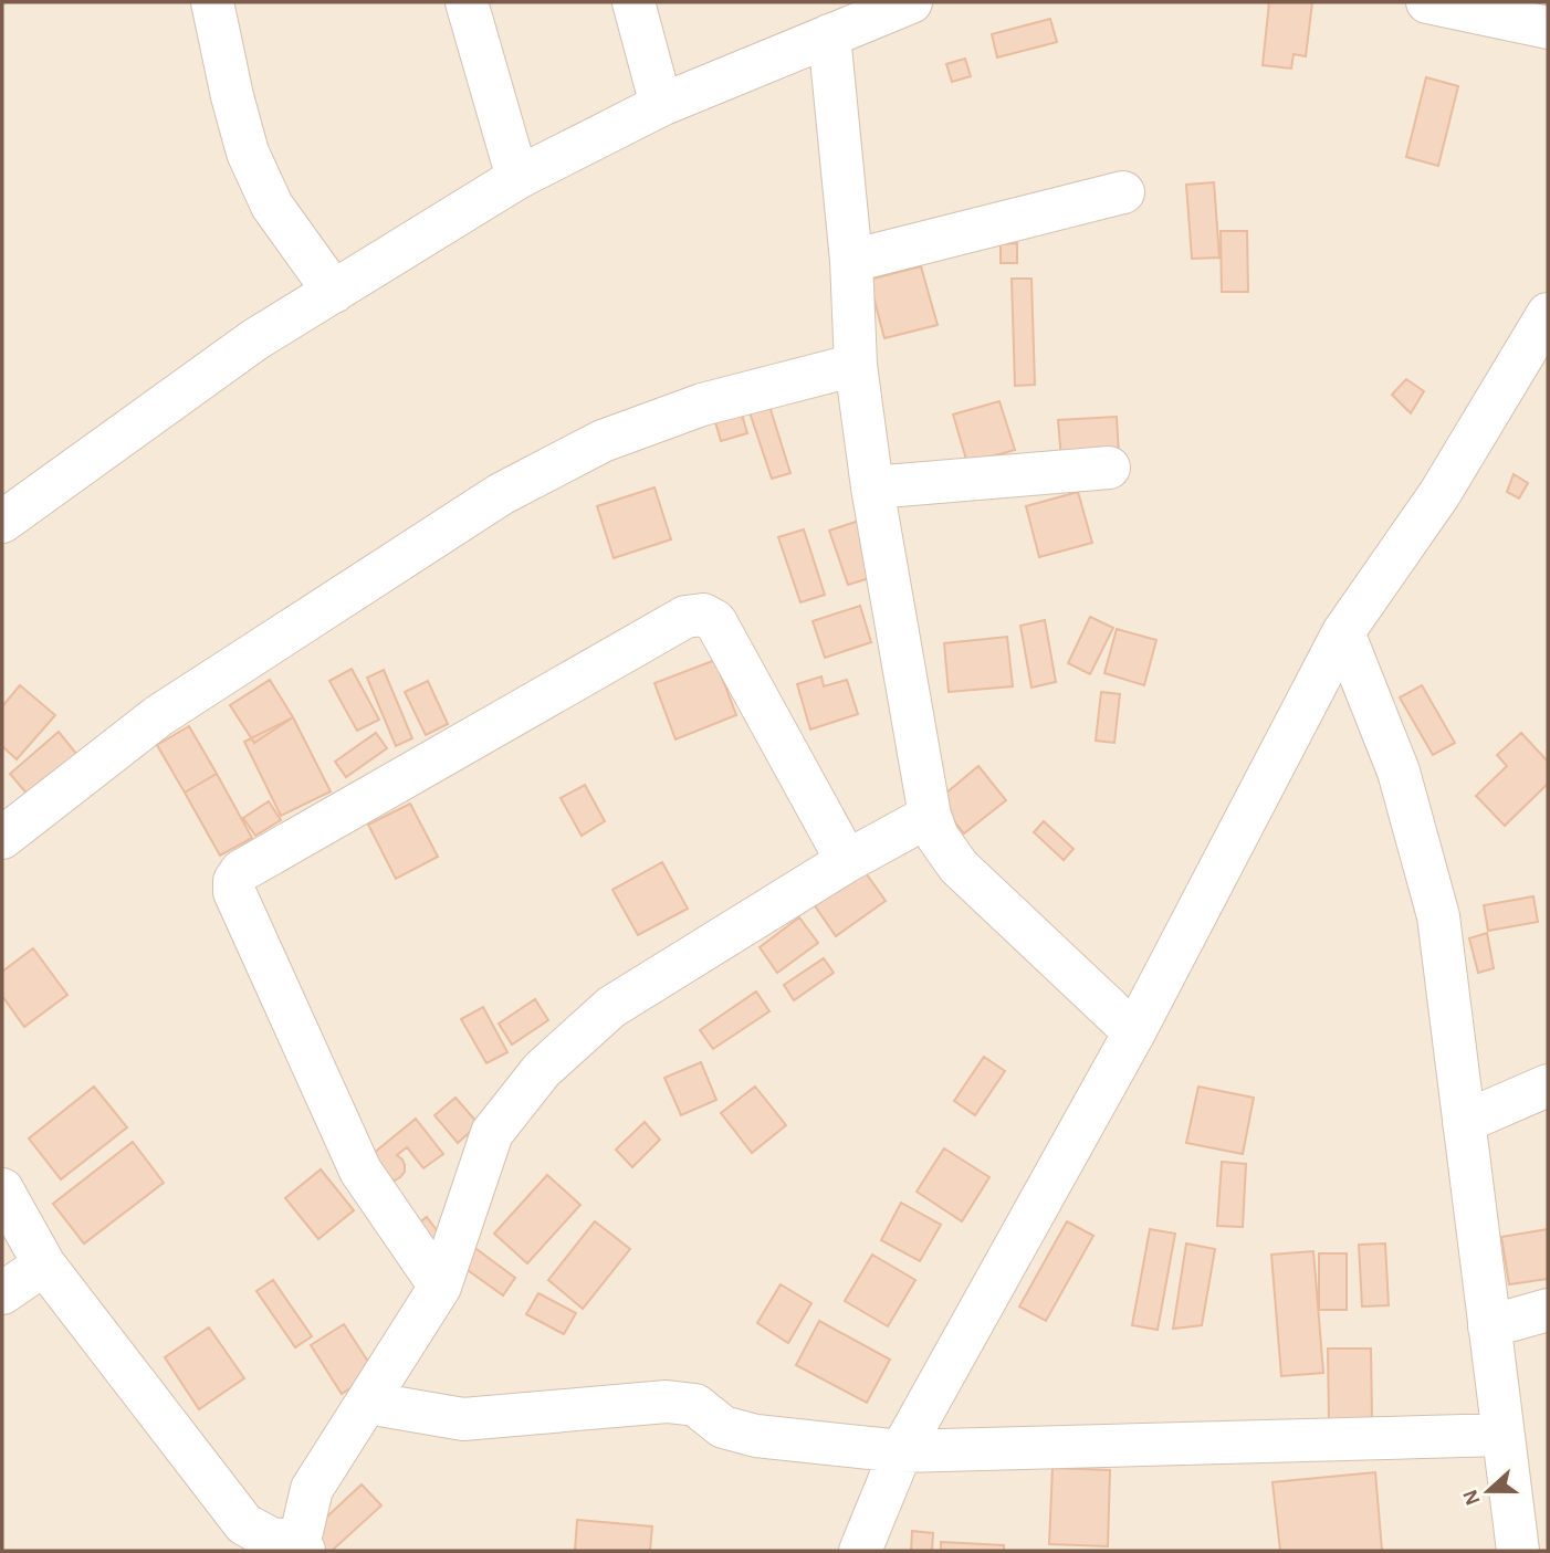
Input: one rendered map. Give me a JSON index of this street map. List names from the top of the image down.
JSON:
{
  "north": "left"
}
